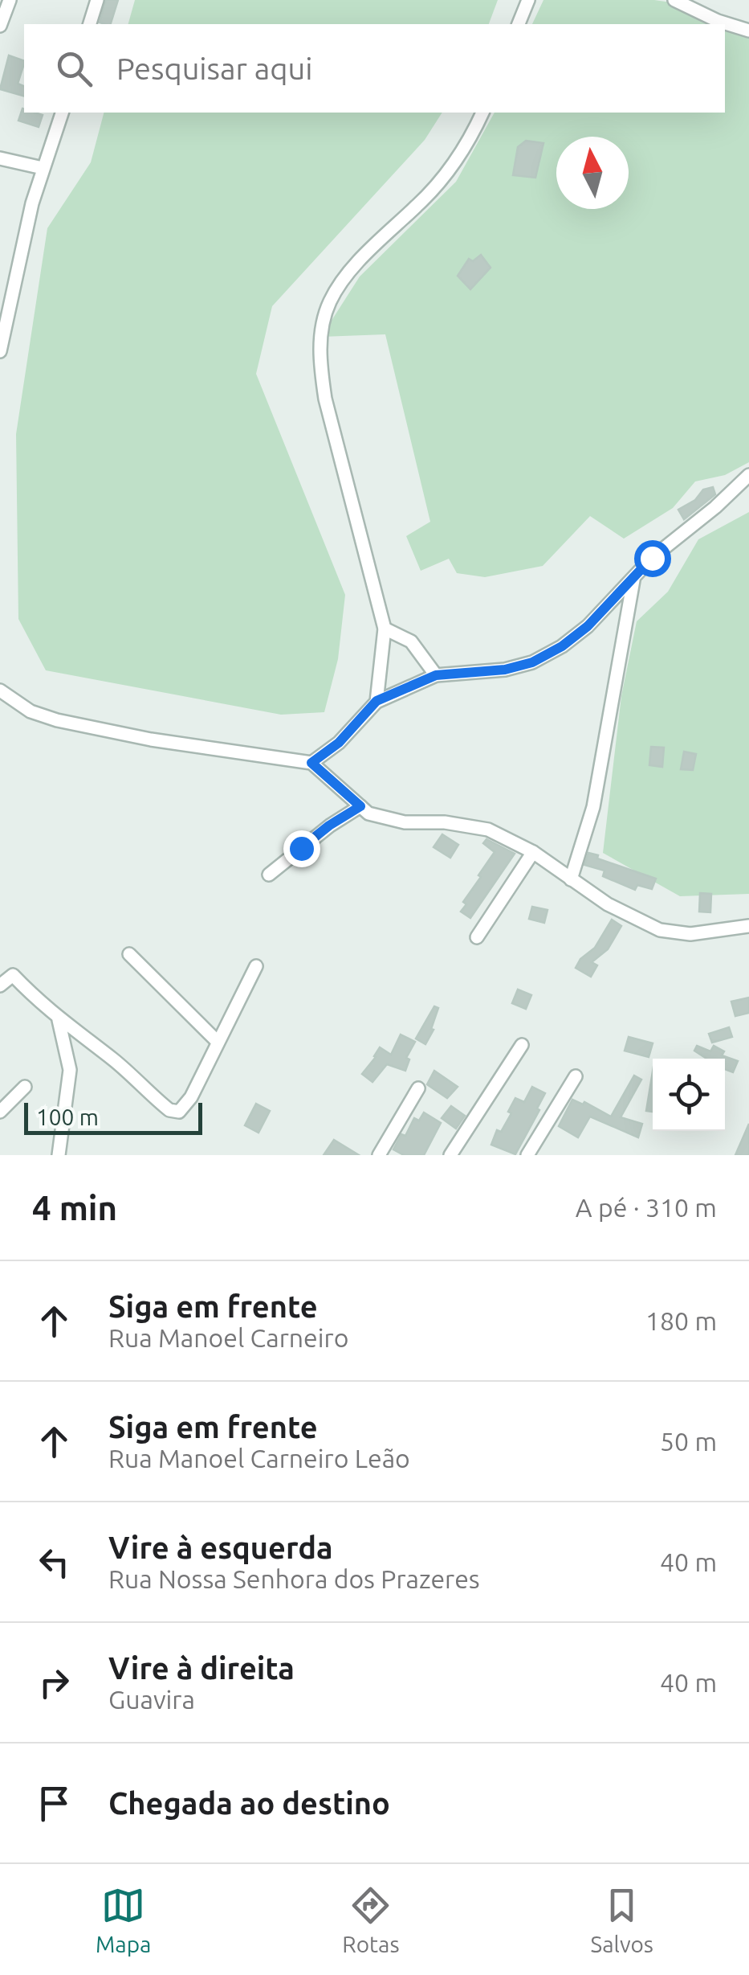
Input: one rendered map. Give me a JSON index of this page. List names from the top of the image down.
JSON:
{
  "scale_bar": "100 m",
  "north": "top",
  "page": {
    "search": "Pesquisar aqui",
    "scale": "100 m",
    "heading": ["4 min", "A pé · 310 m"],
    "list": [
      ["Siga em frente", "Rua Manoel Carneiro", "180 m"],
      ["Siga em frente", "Rua Manoel Carneiro Leão", "50 m"],
      ["Vire à esquerda", "Rua Nossa Senhora dos Prazeres", "40 m"],
      ["Vire à direita", "Guavira", "40 m"],
      "Chegada ao destino"
    ],
    "nav": ["Mapa", "Rotas", "Salvos"]
  }
}
